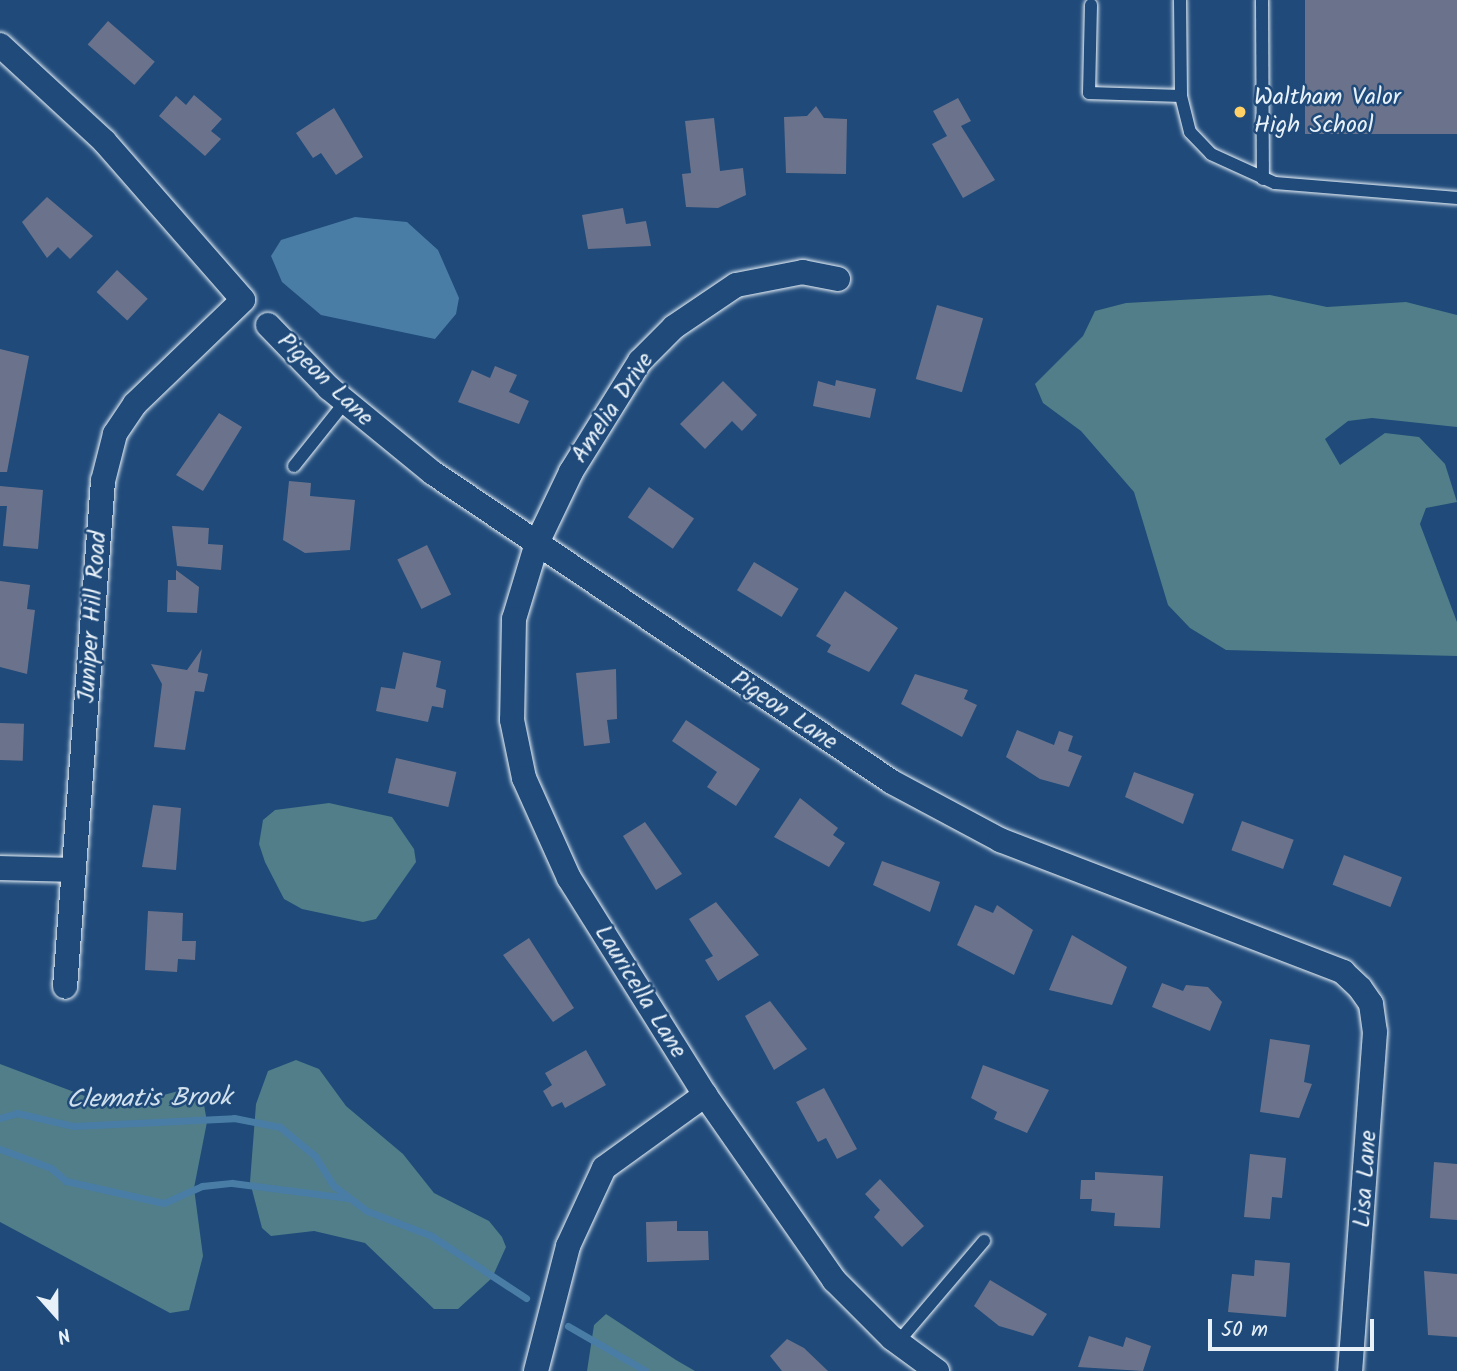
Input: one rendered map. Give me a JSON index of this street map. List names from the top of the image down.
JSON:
{
  "streets": {
    "street": [
      "Pigeon Lane",
      "Amelia Drive",
      "Juniper Hill Road",
      "Lauricella Lane",
      "Lisa Lane"
    ]
  },
  "crossings": [
    ["Pigeon Lane", "Amelia Drive"],
    ["Pigeon Lane", "Lauricella Lane"],
    ["Pigeon Lane", "Lisa Lane"],
    ["Amelia Drive", "Lauricella Lane"]
  ],
  "water": ["Clematis Brook"],
  "places": ["Waltham Valor High School"],
  "scale_bar": "50 m",
  "north": "bottom"
}
